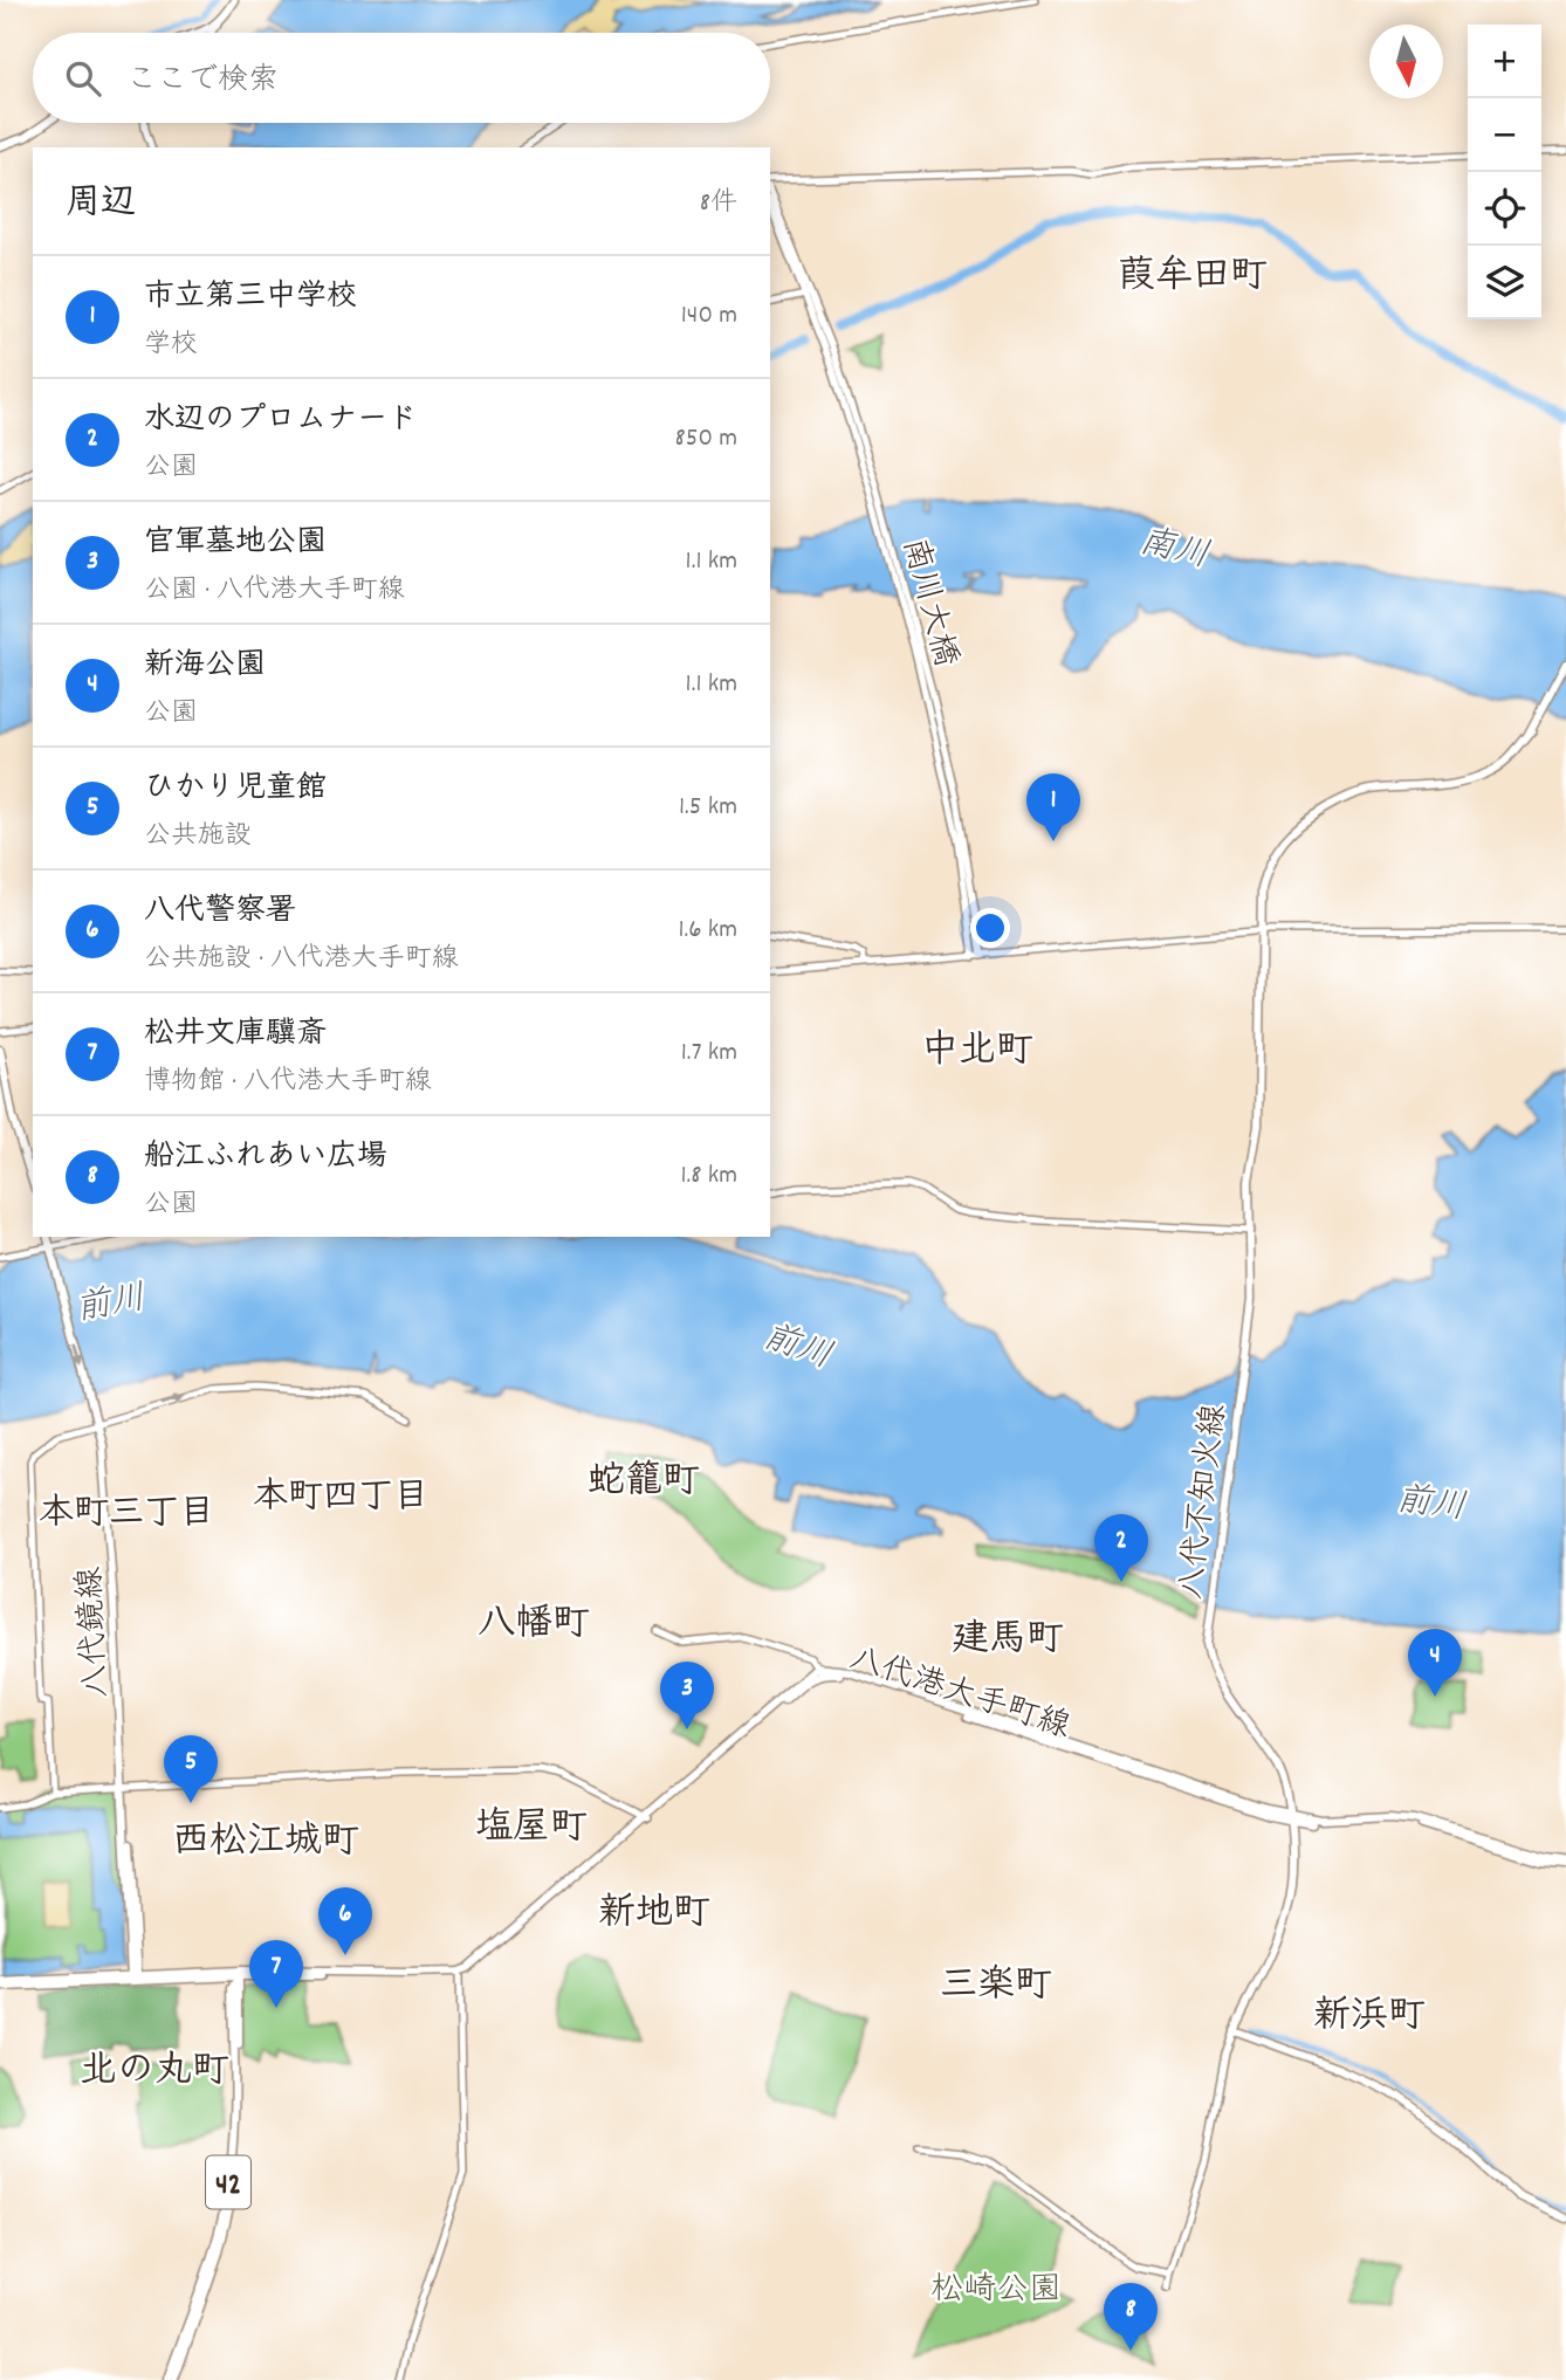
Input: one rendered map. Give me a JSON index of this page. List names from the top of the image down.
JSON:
{
  "streets": {
    "main road": [
      "八代不知火線",
      "八代鏡線",
      "八代港大手町線",
      "42"
    ],
    "street": ["南川大橋"]
  },
  "crossings": [
    ["八代不知火線", "八代港大手町線"],
    ["八代港大手町線", "42"]
  ],
  "districts": [
    "葭牟田町",
    "中北町",
    "蛇籠町",
    "本町四丁目",
    "本町三丁目",
    "八幡町",
    "建馬町",
    "塩屋町",
    "西松江城町",
    "新地町",
    "三楽町",
    "新浜町",
    "北の丸町"
  ],
  "water": ["南川", "前川"],
  "parks": ["松崎公園"],
  "north": "bottom",
  "page": {
    "map_buttons": ["+", "−"],
    "search": "ここで検索",
    "heading": ["周辺", "8件"],
    "list": [
      {
        "mark": "1",
        "name": "市立第三中学校",
        "note": "学校",
        "value": "140 m"
      },
      {
        "mark": "2",
        "name": "水辺のプロムナード",
        "note": "公園",
        "value": "850 m"
      },
      {
        "mark": "3",
        "name": "官軍墓地公園",
        "note": "公園 · 八代港大手町線",
        "value": "1.1 km"
      },
      {
        "mark": "4",
        "name": "新海公園",
        "note": "公園",
        "value": "1.1 km"
      },
      {
        "mark": "5",
        "name": "ひかり児童館",
        "note": "公共施設",
        "value": "1.5 km"
      },
      {
        "mark": "6",
        "name": "八代警察署",
        "note": "公共施設 · 八代港大手町線",
        "value": "1.6 km"
      },
      {
        "mark": "7",
        "name": "松井文庫驥斎",
        "note": "博物館 · 八代港大手町線",
        "value": "1.7 km"
      },
      {
        "mark": "8",
        "name": "船江ふれあい広場",
        "note": "公園",
        "value": "1.8 km"
      }
    ],
    "pins": [
      "1",
      "2",
      "4",
      "3",
      "5",
      "6",
      "7",
      "8"
    ]
  }
}
